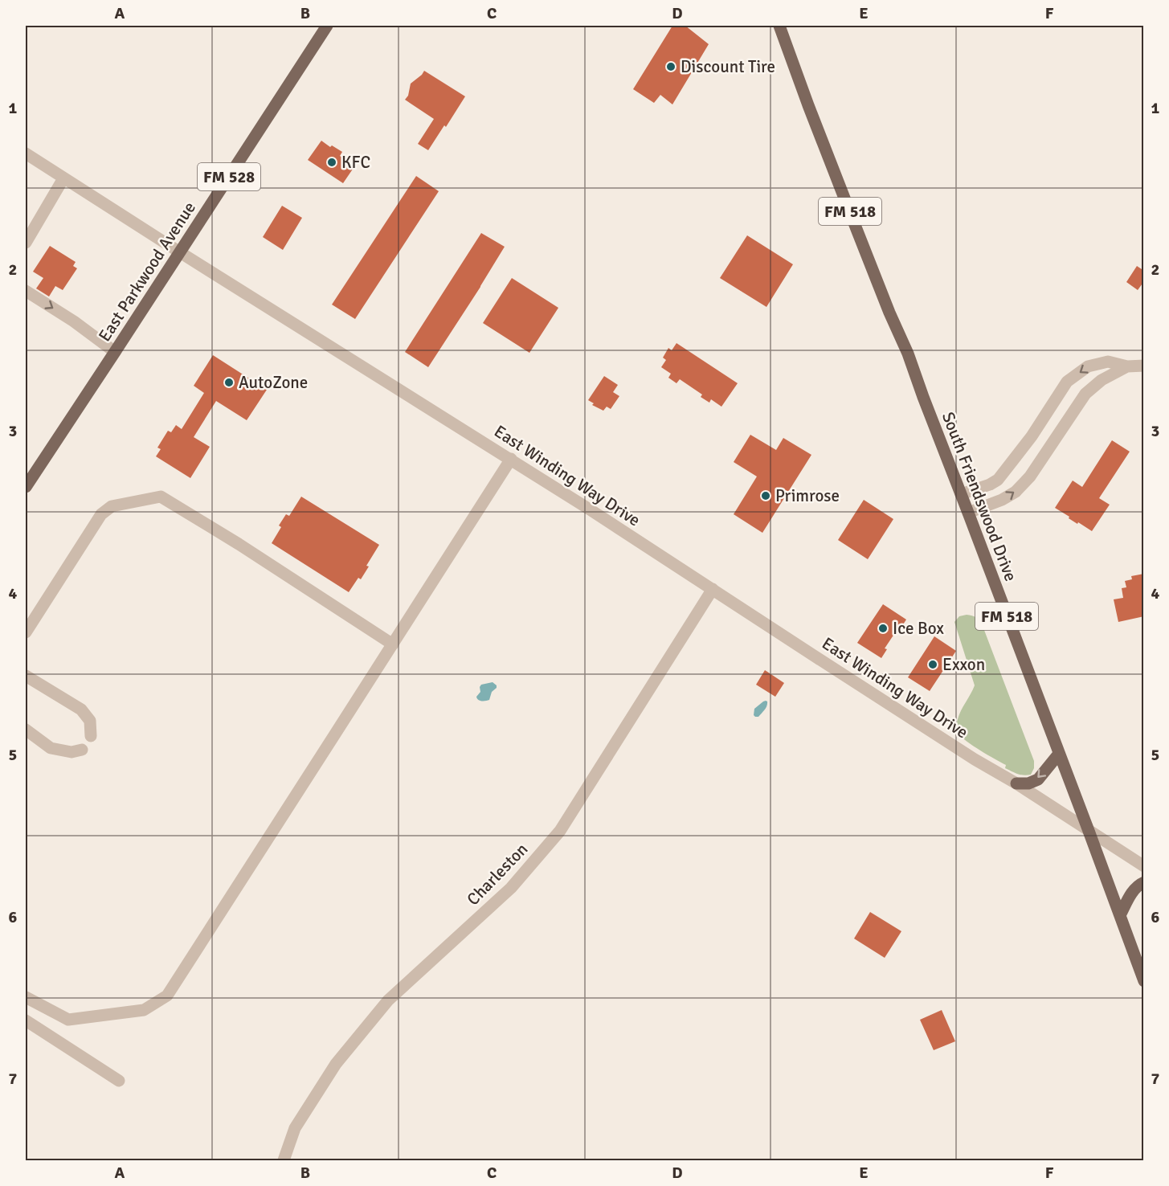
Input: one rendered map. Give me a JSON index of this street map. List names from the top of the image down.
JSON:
{
  "streets": {
    "main road": [
      "FM 528",
      "FM 518",
      "East Parkwood Avenue",
      "South Friendswood Drive"
    ],
    "street": ["East Winding Way Drive", "Charleston"]
  },
  "crossings": [
    ["East Parkwood Avenue", "East Winding Way Drive"],
    ["East Winding Way Drive", "South Friendswood Drive"],
    ["East Winding Way Drive", "Charleston"]
  ],
  "places": [
    "Discount Tire",
    "KFC",
    "AutoZone",
    "Primrose",
    "Ice Box",
    "Exxon"
  ],
  "grid": {
    "columns": [
      "A",
      "B",
      "C",
      "D",
      "E",
      "F"
    ],
    "rows": [
      "1",
      "2",
      "3",
      "4",
      "5",
      "6",
      "7"
    ]
  }
}
